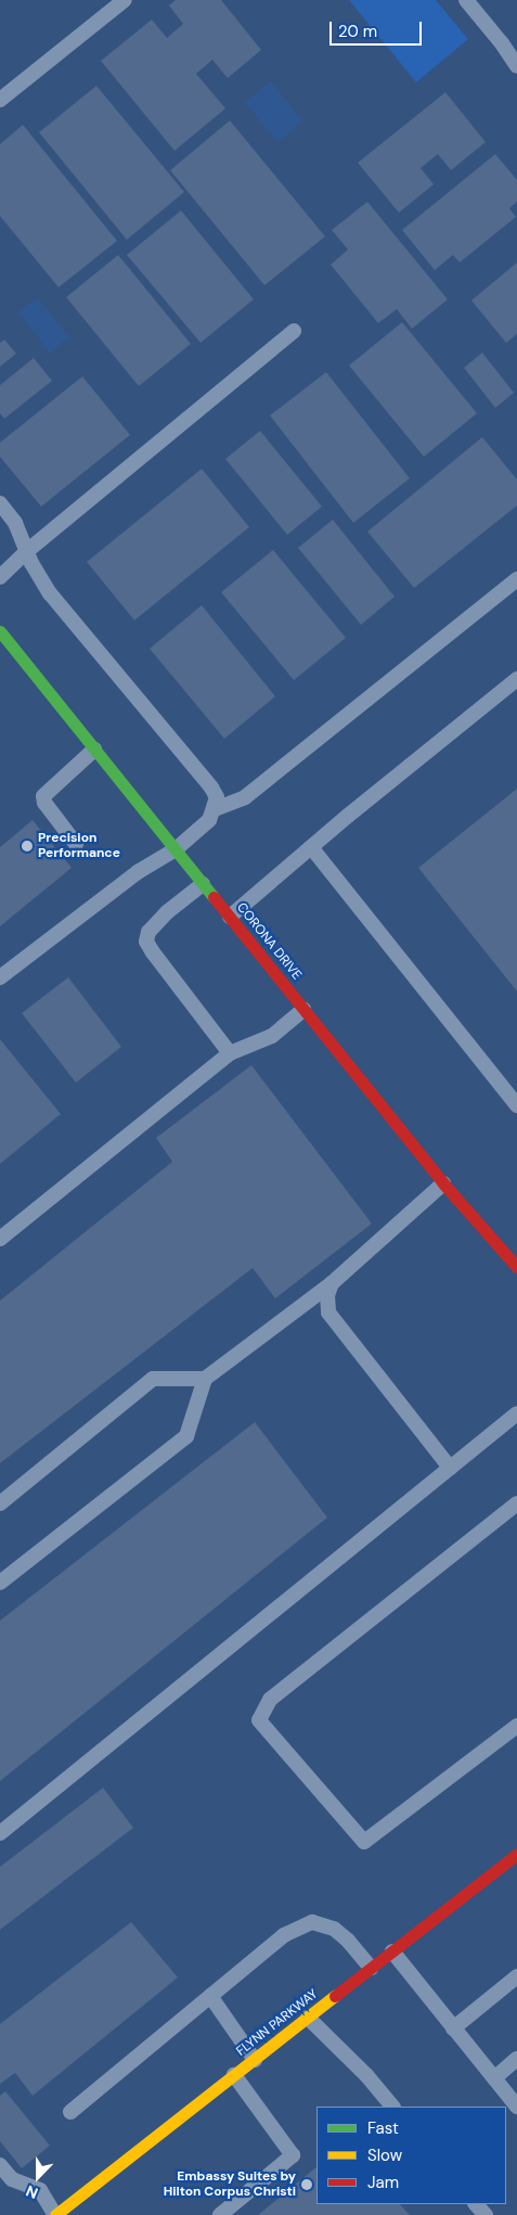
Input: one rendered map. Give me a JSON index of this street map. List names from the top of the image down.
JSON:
{
  "streets": {
    "street": ["CORONA DRIVE", "FLYNN PARKWAY"]
  },
  "places": ["Precision Performance", "Embassy Suites by Hilton Corpus Christi"],
  "legend": ["Fast", "Slow", "Jam"],
  "scale_bar": "20 m",
  "north": "bottom"
}
